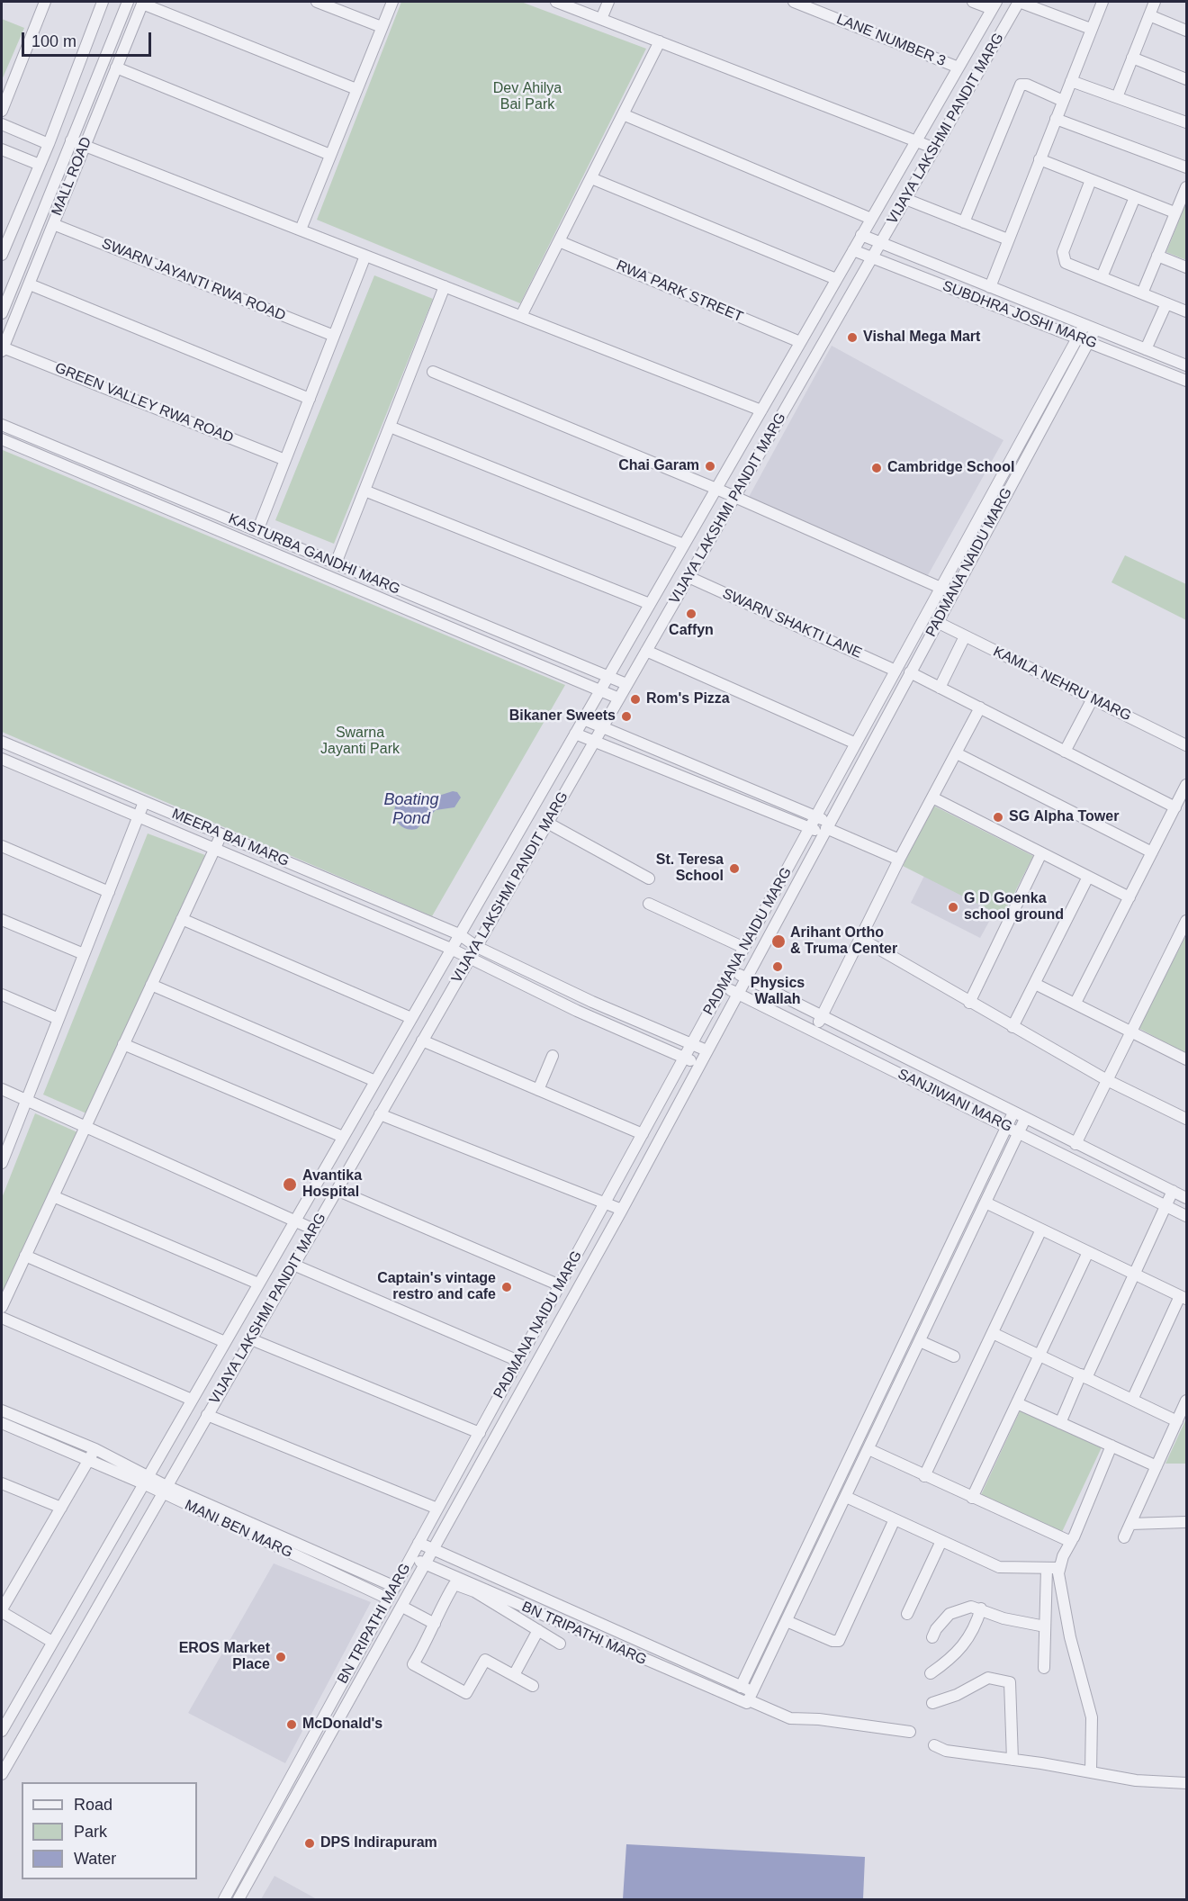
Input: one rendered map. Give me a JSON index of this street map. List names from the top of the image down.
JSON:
{
  "streets": {
    "street": [
      "LANE NUMBER 3",
      "VIJAYA LAKSHMI PANDIT MARG",
      "MALL ROAD",
      "SWARN JAYANTI RWA ROAD",
      "RWA PARK STREET",
      "SUBDHRA JOSHI MARG",
      "GREEN VALLEY RWA ROAD",
      "KASTURBA GANDHI MARG",
      "PADMANA NAIDU MARG",
      "SWARN SHAKTI LANE",
      "KAMLA NEHRU MARG",
      "MEERA BAI MARG",
      "SANJIWANI MARG",
      "MANI BEN MARG",
      "BN TRIPATHI MARG"
    ]
  },
  "crossings": [
    ["LANE NUMBER 3", "VIJAYA LAKSHMI PANDIT MARG"],
    ["VIJAYA LAKSHMI PANDIT MARG", "RWA PARK STREET"],
    ["VIJAYA LAKSHMI PANDIT MARG", "SUBDHRA JOSHI MARG"],
    ["VIJAYA LAKSHMI PANDIT MARG", "KASTURBA GANDHI MARG"],
    ["VIJAYA LAKSHMI PANDIT MARG", "SWARN SHAKTI LANE"],
    ["VIJAYA LAKSHMI PANDIT MARG", "MEERA BAI MARG"],
    ["VIJAYA LAKSHMI PANDIT MARG", "MANI BEN MARG"],
    ["MALL ROAD", "SWARN JAYANTI RWA ROAD"],
    ["MALL ROAD", "GREEN VALLEY RWA ROAD"],
    ["SUBDHRA JOSHI MARG", "PADMANA NAIDU MARG"],
    ["PADMANA NAIDU MARG", "SWARN SHAKTI LANE"],
    ["PADMANA NAIDU MARG", "KAMLA NEHRU MARG"],
    ["PADMANA NAIDU MARG", "MEERA BAI MARG"],
    ["PADMANA NAIDU MARG", "SANJIWANI MARG"],
    ["PADMANA NAIDU MARG", "BN TRIPATHI MARG"],
    ["MANI BEN MARG", "BN TRIPATHI MARG"]
  ],
  "water": ["Boating Pond"],
  "parks": ["Dev Ahilya Bai Park", "Swarna Jayanti Park"],
  "places": [
    "Vishal Mega Mart",
    "Chai Garam",
    "Cambridge School",
    "Caffyn",
    "Rom's Pizza",
    "Bikaner Sweets",
    "SG Alpha Tower",
    "St. Teresa School",
    "G D Goenka school ground",
    "Arihant Ortho & Truma Center",
    "Physics Wallah",
    "Avantika Hospital",
    "Captain's vintage restro and cafe",
    "EROS Market Place",
    "McDonald's",
    "DPS Indirapuram"
  ],
  "legend": ["Road", "Park", "Water"],
  "scale_bar": "100 m"
}
